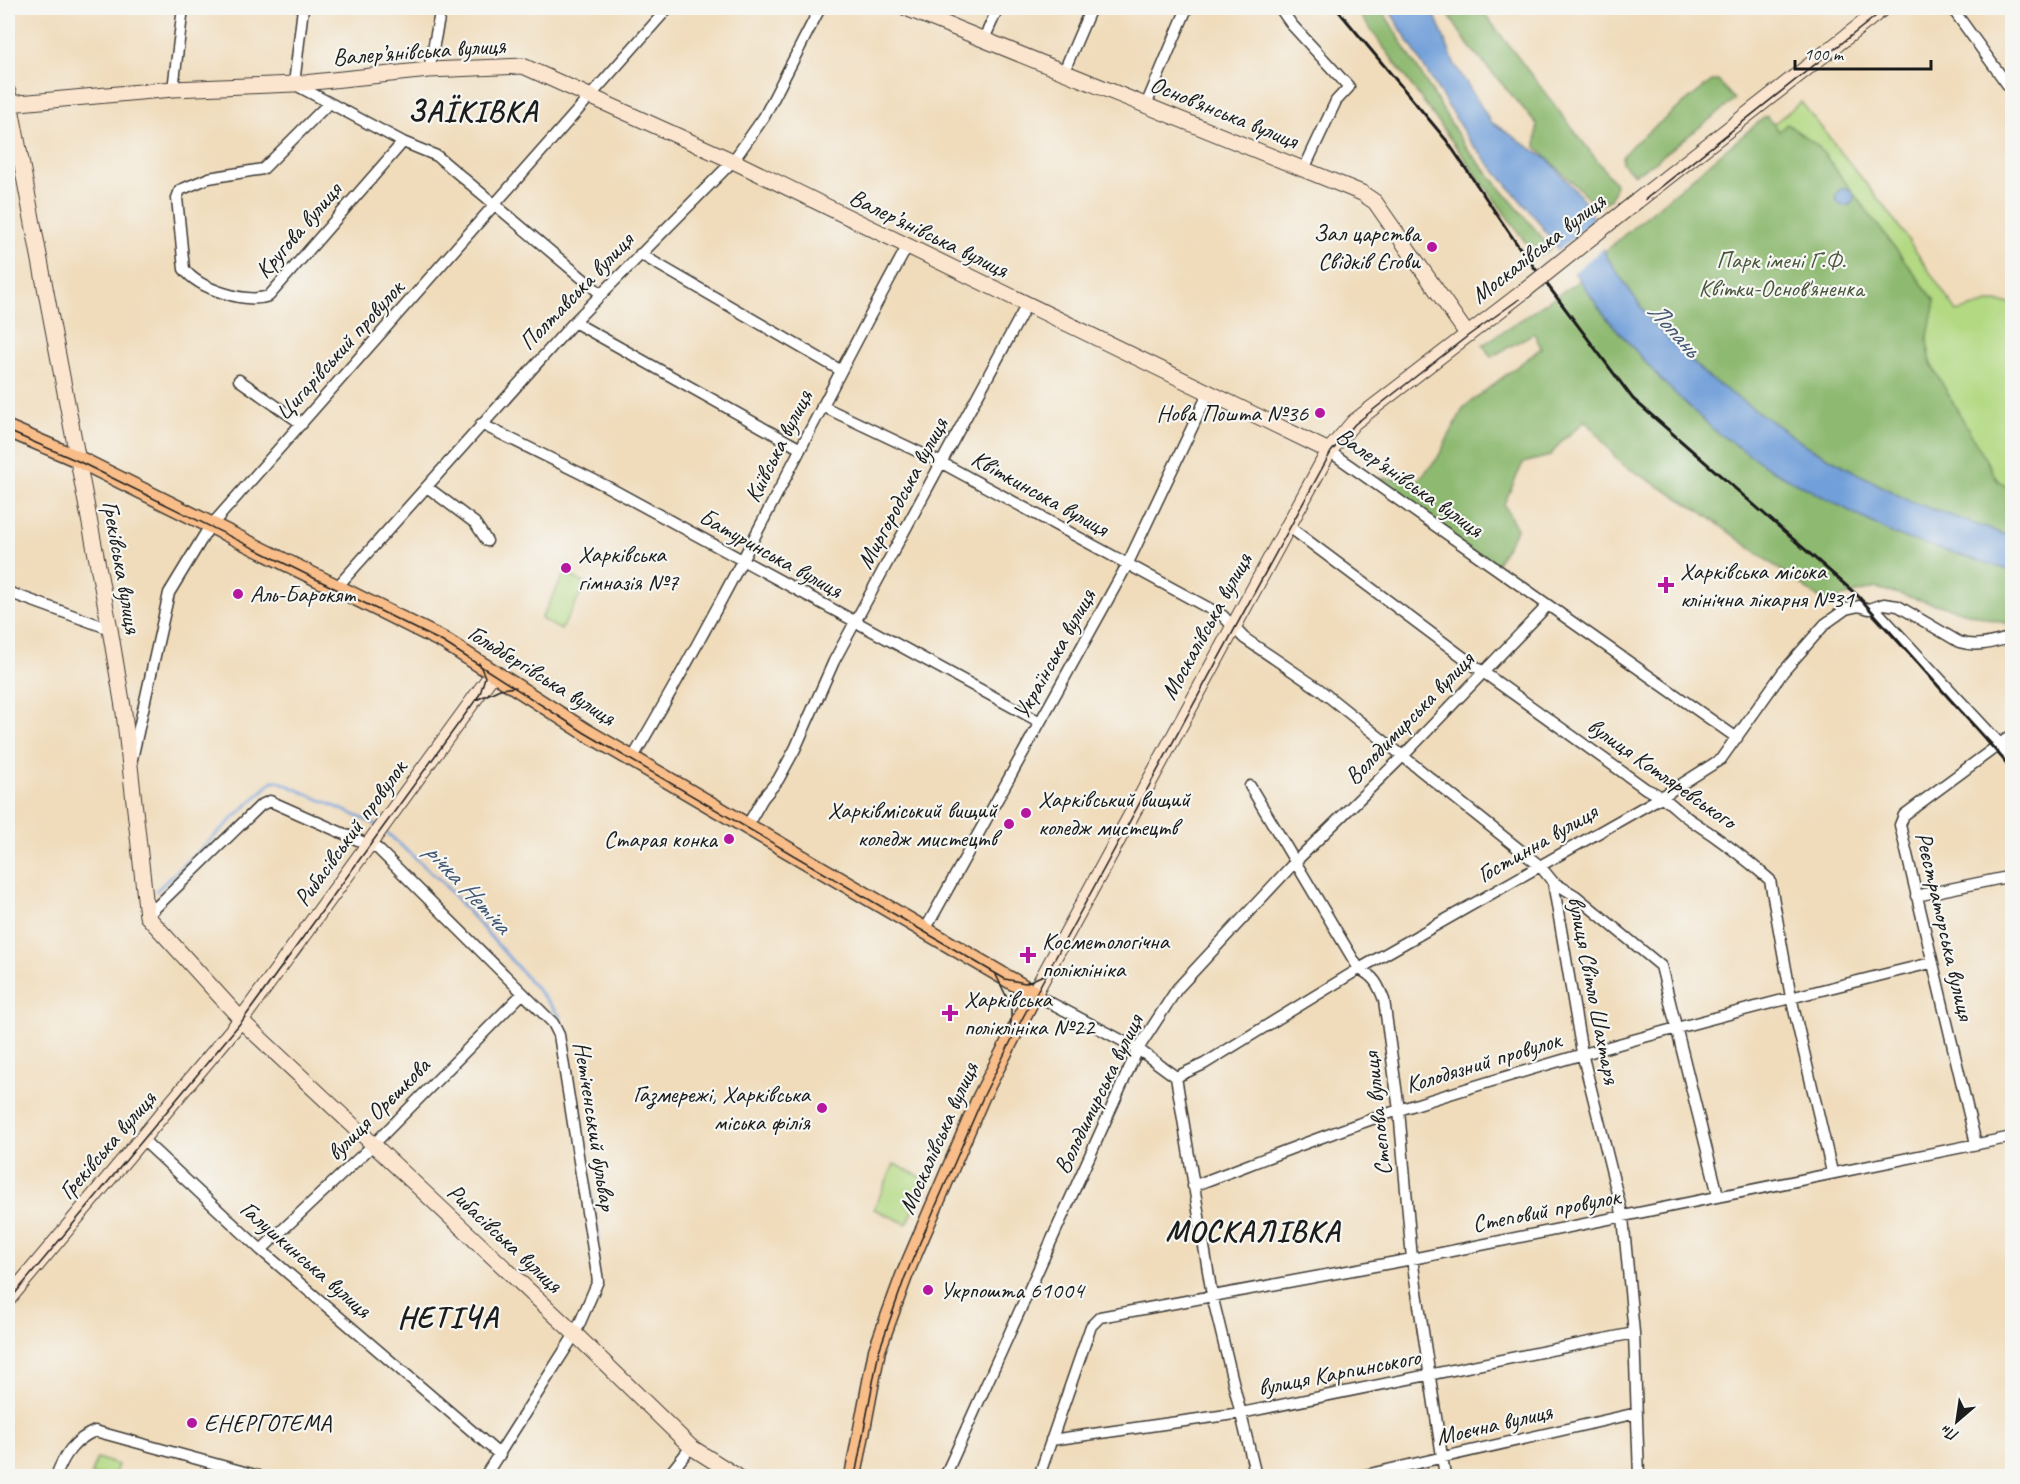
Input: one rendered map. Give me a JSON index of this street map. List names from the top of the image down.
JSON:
{
  "streets": {
    "main road": ["Москалівська вулиця", "Гольдбергівська вулиця"],
    "street": [
      "Валер’янівська вулиця",
      "Основ’янська вулиця",
      "Кругова вулиця",
      "Полтавська вулиця",
      "Цигарівський провулок",
      "Київська вулиця",
      "Миргородська вулиця",
      "Квіткинська вулиця",
      "Батуринська вулиця",
      "Греківська вулиця",
      "Українська вулиця",
      "Володимирська вулиця",
      "вулиця Котляревського",
      "Рибасівський провулок",
      "Гостинна вулиця",
      "Реєстраторська вулиця",
      "вулиця Світло Шахтаря",
      "Колодязний провулок",
      "вулиця Орєшкова",
      "Степова вулиця",
      "Нетіченський бульвар",
      "Степовий провулок",
      "Рибасівська вулиця",
      "Галушкинська вулиця",
      "вулиця Карпинського",
      "Моєчна вулиця"
    ]
  },
  "crossings": [
    ["Валер’янівська вулиця", "Москалівська вулиця"],
    ["Валер’янівська вулиця", "Полтавська вулиця"],
    ["Валер’янівська вулиця", "Цигарівський провулок"],
    ["Валер’янівська вулиця", "Київська вулиця"],
    ["Валер’янівська вулиця", "Миргородська вулиця"],
    ["Валер’янівська вулиця", "Греківська вулиця"],
    ["Валер’янівська вулиця", "Українська вулиця"],
    ["Валер’янівська вулиця", "Володимирська вулиця"],
    ["Валер’янівська вулиця", "Гостинна вулиця"],
    ["Основ’янська вулиця", "Москалівська вулиця"],
    ["Москалівська вулиця", "Квіткинська вулиця"],
    ["Москалівська вулиця", "Гольдбергівська вулиця"],
    ["Москалівська вулиця", "вулиця Котляревського"],
    ["Москалівська вулиця", "вулиця Світло Шахтаря"],
    ["Полтавська вулиця", "Батуринська вулиця"],
    ["Полтавська вулиця", "Гольдбергівська вулиця"],
    ["Цигарівський провулок", "Греківська вулиця"],
    ["Цигарівський провулок", "Гольдбергівська вулиця"],
    ["Київська вулиця", "Квіткинська вулиця"],
    ["Київська вулиця", "Батуринська вулиця"],
    ["Київська вулиця", "Гольдбергівська вулиця"],
    ["Миргородська вулиця", "Квіткинська вулиця"],
    ["Миргородська вулиця", "Батуринська вулиця"],
    ["Миргородська вулиця", "Гольдбергівська вулиця"],
    ["Квіткинська вулиця", "Українська вулиця"],
    ["Квіткинська вулиця", "вулиця Світло Шахтаря"],
    ["Батуринська вулиця", "Українська вулиця"],
    ["Греківська вулиця", "Гольдбергівська вулиця"],
    ["Греківська вулиця", "Рибасівський провулок"],
    ["Греківська вулиця", "Нетіченський бульвар"],
    ["Греківська вулиця", "Рибасівська вулиця"],
    ["Греківська вулиця", "Галушкинська вулиця"],
    ["Українська вулиця", "Гольдбергівська вулиця"],
    ["Гольдбергівська вулиця", "Рибасівський провулок"],
    ["Володимирська вулиця", "вулиця Котляревського"],
    ["Володимирська вулиця", "вулиця Світло Шахтаря"],
    ["Володимирська вулиця", "Степова вулиця"],
    ["вулиця Котляревського", "Гостинна вулиця"],
    ["вулиця Котляревського", "Колодязний провулок"],
    ["вулиця Котляревського", "Степовий провулок"],
    ["Рибасівський провулок", "Нетіченський бульвар"],
    ["Рибасівський провулок", "Рибасівська вулиця"],
    ["Гостинна вулиця", "вулиця Світло Шахтаря"],
    ["Гостинна вулиця", "Степова вулиця"],
    ["Реєстраторська вулиця", "Колодязний провулок"],
    ["Реєстраторська вулиця", "Степовий провулок"],
    ["вулиця Світло Шахтаря", "Колодязний провулок"],
    ["вулиця Світло Шахтаря", "Степовий провулок"],
    ["вулиця Світло Шахтаря", "вулиця Карпинського"],
    ["вулиця Світло Шахтаря", "Моєчна вулиця"],
    ["Колодязний провулок", "Степова вулиця"],
    ["вулиця Орєшкова", "Нетіченський бульвар"],
    ["вулиця Орєшкова", "Рибасівська вулиця"],
    ["вулиця Орєшкова", "Галушкинська вулиця"],
    ["Степова вулиця", "Степовий провулок"],
    ["Степова вулиця", "вулиця Карпинського"],
    ["Степова вулиця", "Моєчна вулиця"],
    ["Нетіченський бульвар", "Рибасівська вулиця"],
    ["Нетіченський бульвар", "Галушкинська вулиця"],
    ["Степовий провулок", "вулиця Карпинського"]
  ],
  "districts": ["ЗАЇКІВКА", "МОСКАЛІВКА", "НЕТІЧА"],
  "water": ["Лопань", "річка Нетіча"],
  "parks": ["Парк імені Г.Ф. Квітки-Основ'яненка"],
  "places": {
    "other": [
      "Зал царства Свідків Єгови",
      "Нова Пошта №36",
      "Харківська гімназія №7",
      "Аль-Барокят",
      "Харківський вищий коледж мистецтв",
      "Харківміський вищий коледж мистецтв",
      "Старая конка",
      "Газмережі, Харківська міська філія",
      "Укрпошта 61004",
      "ЕНЕРГОТЕМА"
    ],
    "health": ["Харківська міська клінічна лікарня №31", "Косметологічна поліклініка", "Харківська поліклініка №22"]
  },
  "scale_bar": "100 m",
  "north": "bottom left"
}
